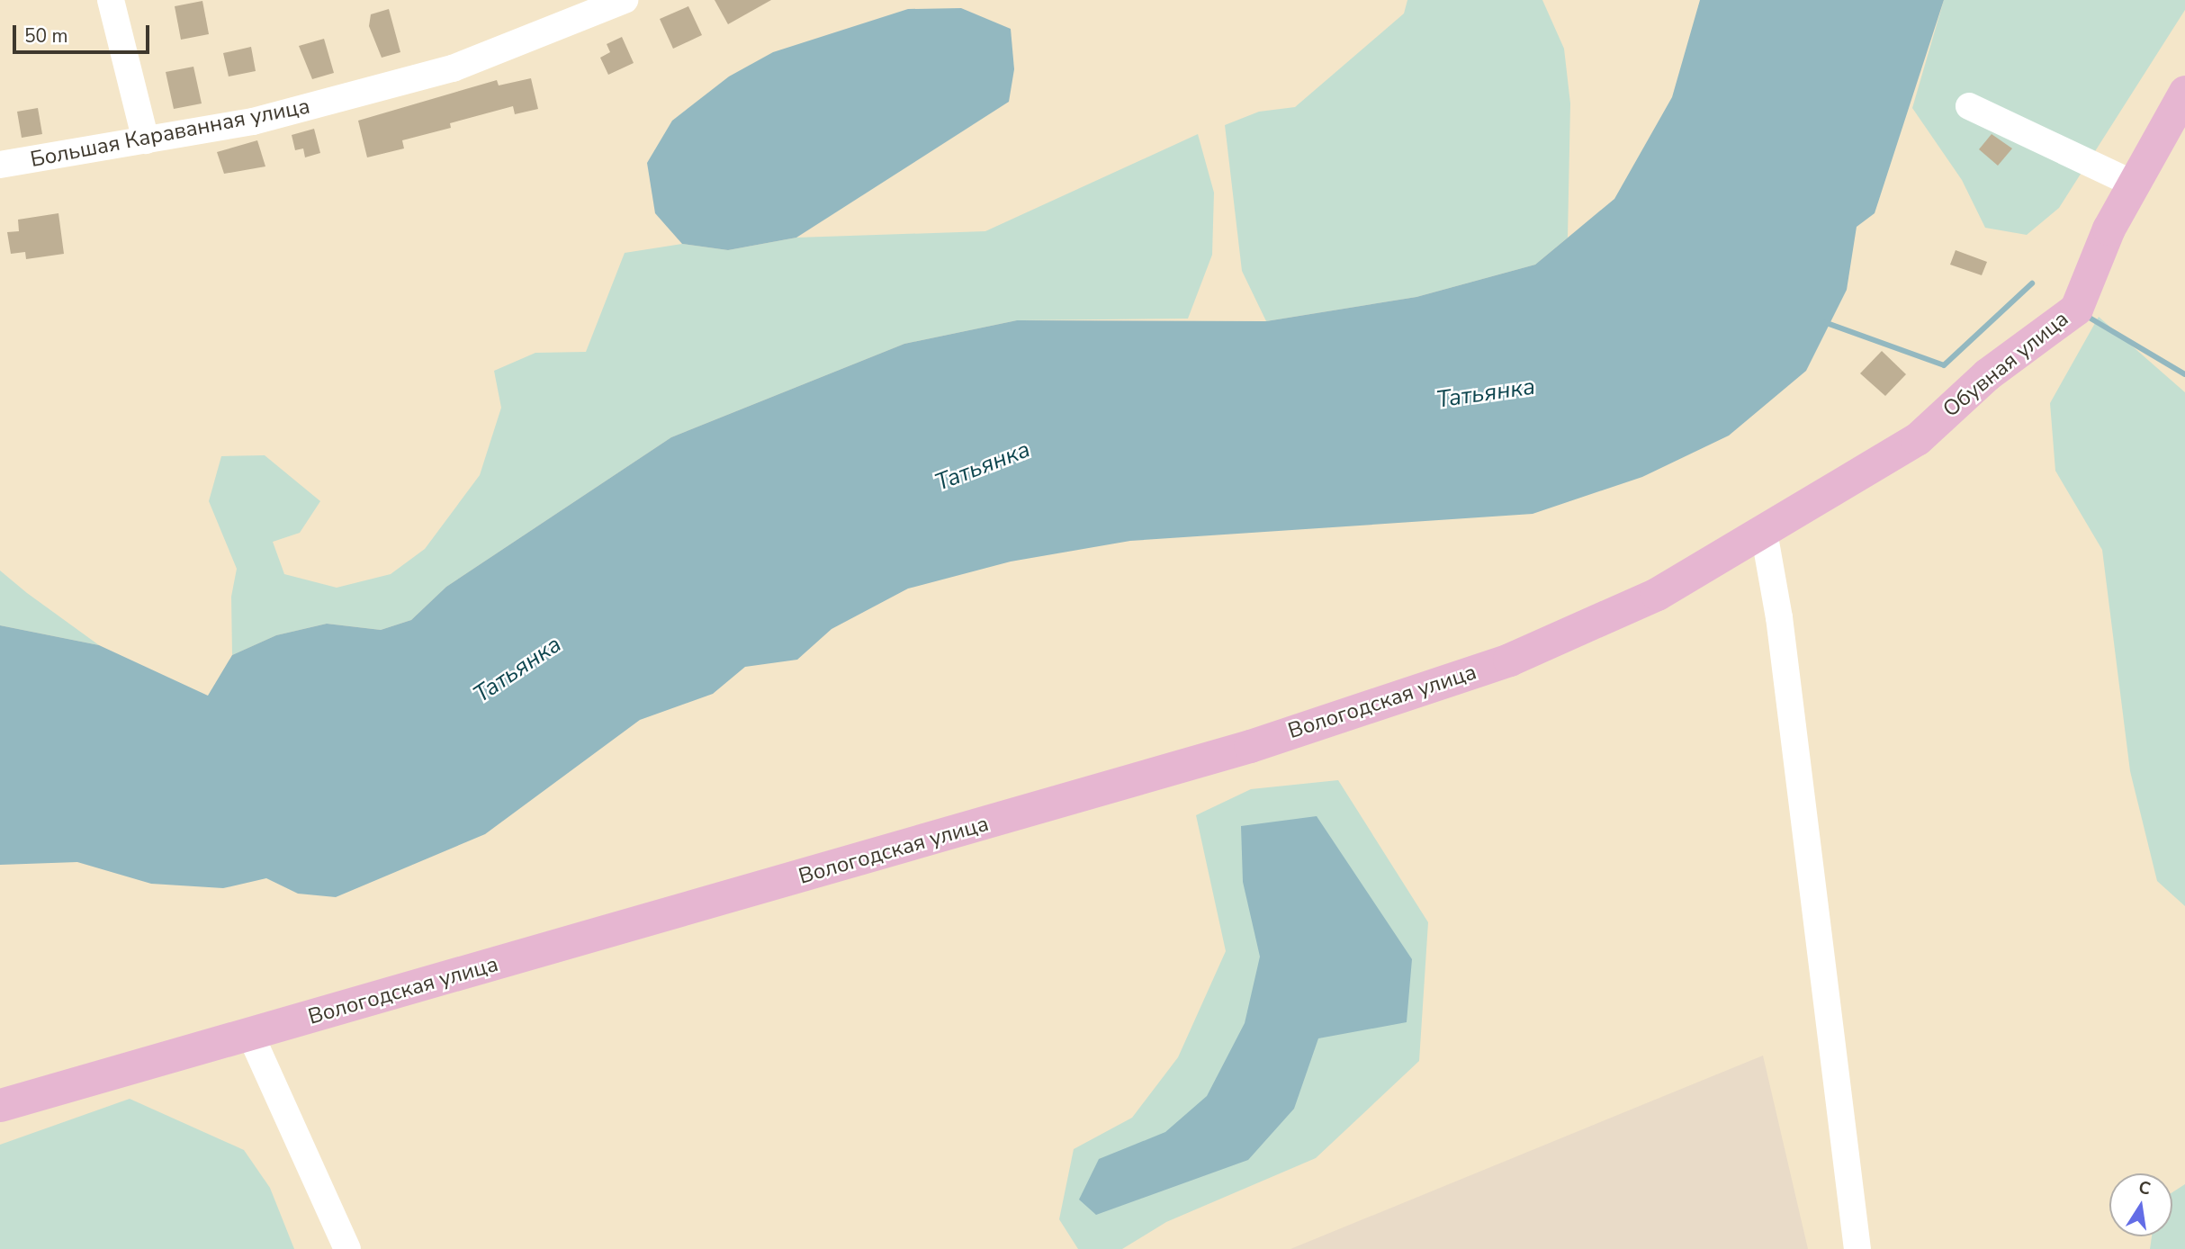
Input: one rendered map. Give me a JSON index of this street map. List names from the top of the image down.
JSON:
{
  "streets": {
    "main road": ["Обувная улица", "Вологодская улица"],
    "street": ["Большая Караванная улица"]
  },
  "crossings": [
    ["Обувная улица", "Вологодская улица"]
  ],
  "water": ["Татьянка"],
  "scale_bar": "50 m",
  "north": "top"
}
